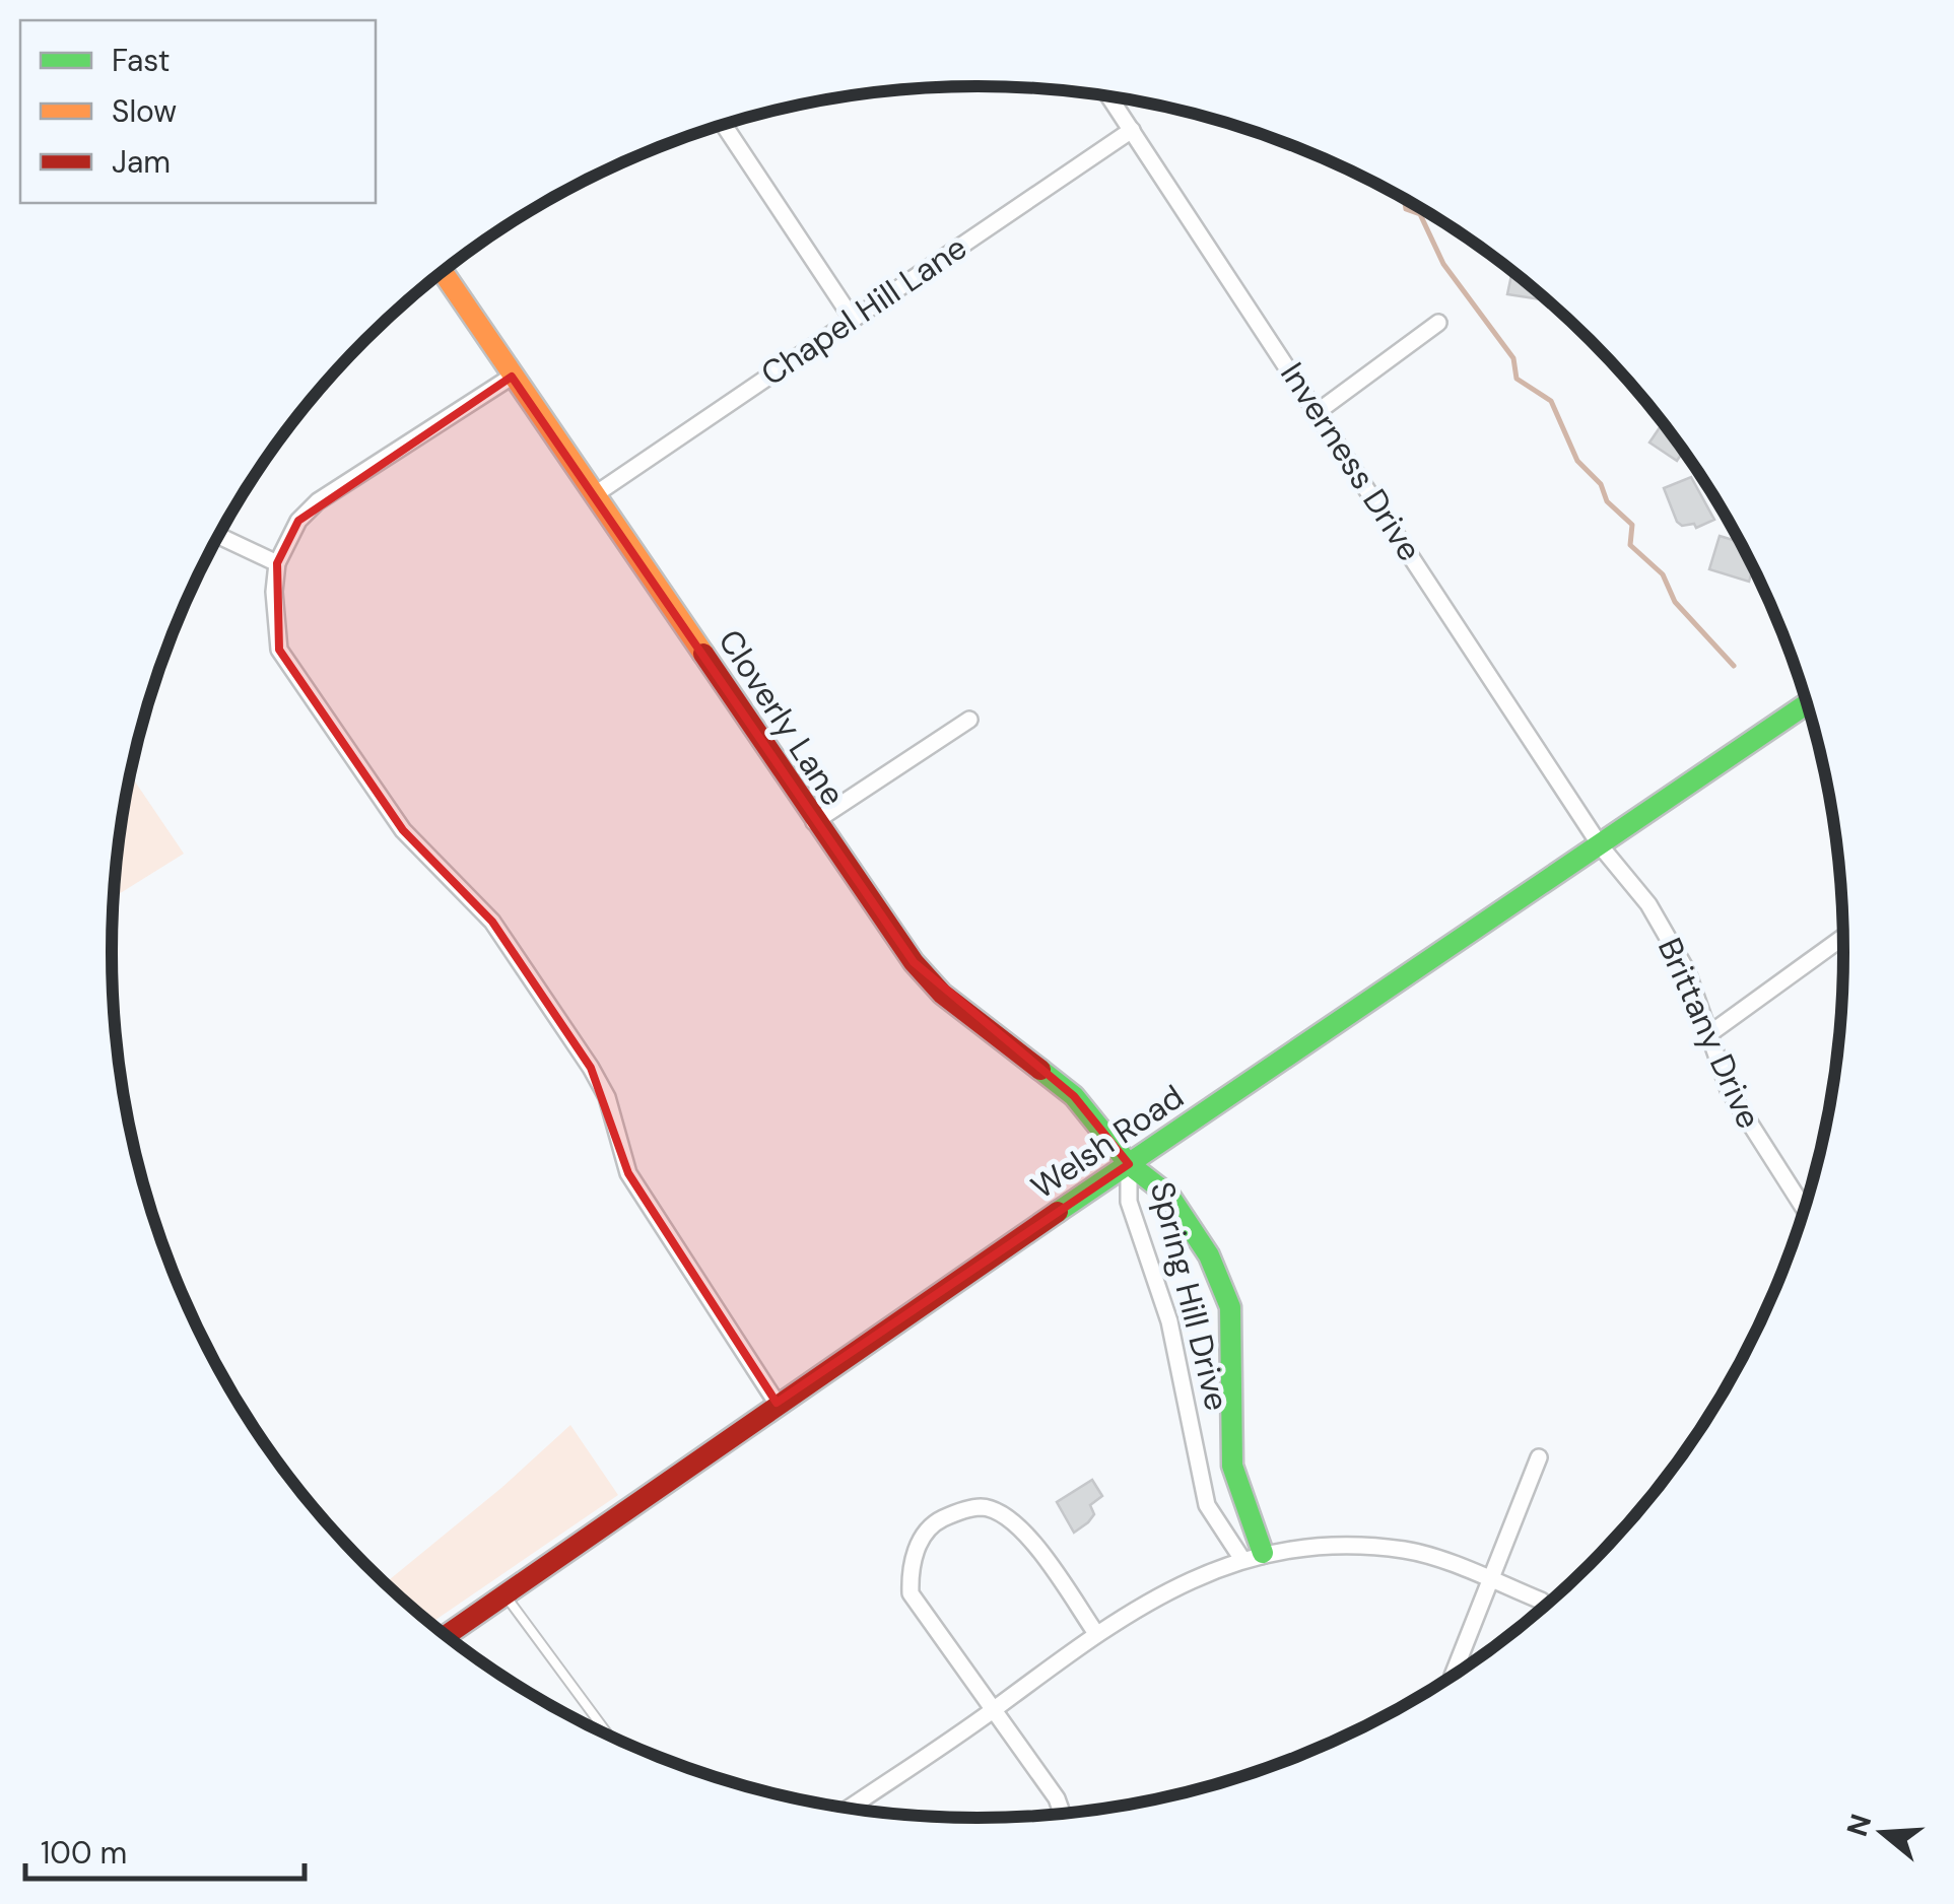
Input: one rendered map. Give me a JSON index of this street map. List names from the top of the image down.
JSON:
{
  "streets": {
    "main road": ["Cloverly Lane", "Welsh Road", "Spring Hill Drive"],
    "street": ["Chapel Hill Lane", "Inverness Drive", "Brittany Drive"]
  },
  "crossings": [
    ["Chapel Hill Lane", "Inverness Drive"],
    ["Chapel Hill Lane", "Cloverly Lane"],
    ["Inverness Drive", "Brittany Drive"],
    ["Inverness Drive", "Welsh Road"],
    ["Cloverly Lane", "Welsh Road"],
    ["Cloverly Lane", "Spring Hill Drive"],
    ["Brittany Drive", "Welsh Road"],
    ["Welsh Road", "Spring Hill Drive"]
  ],
  "legend": ["Fast", "Slow", "Jam"],
  "scale_bar": "100 m",
  "north": "left"
}
